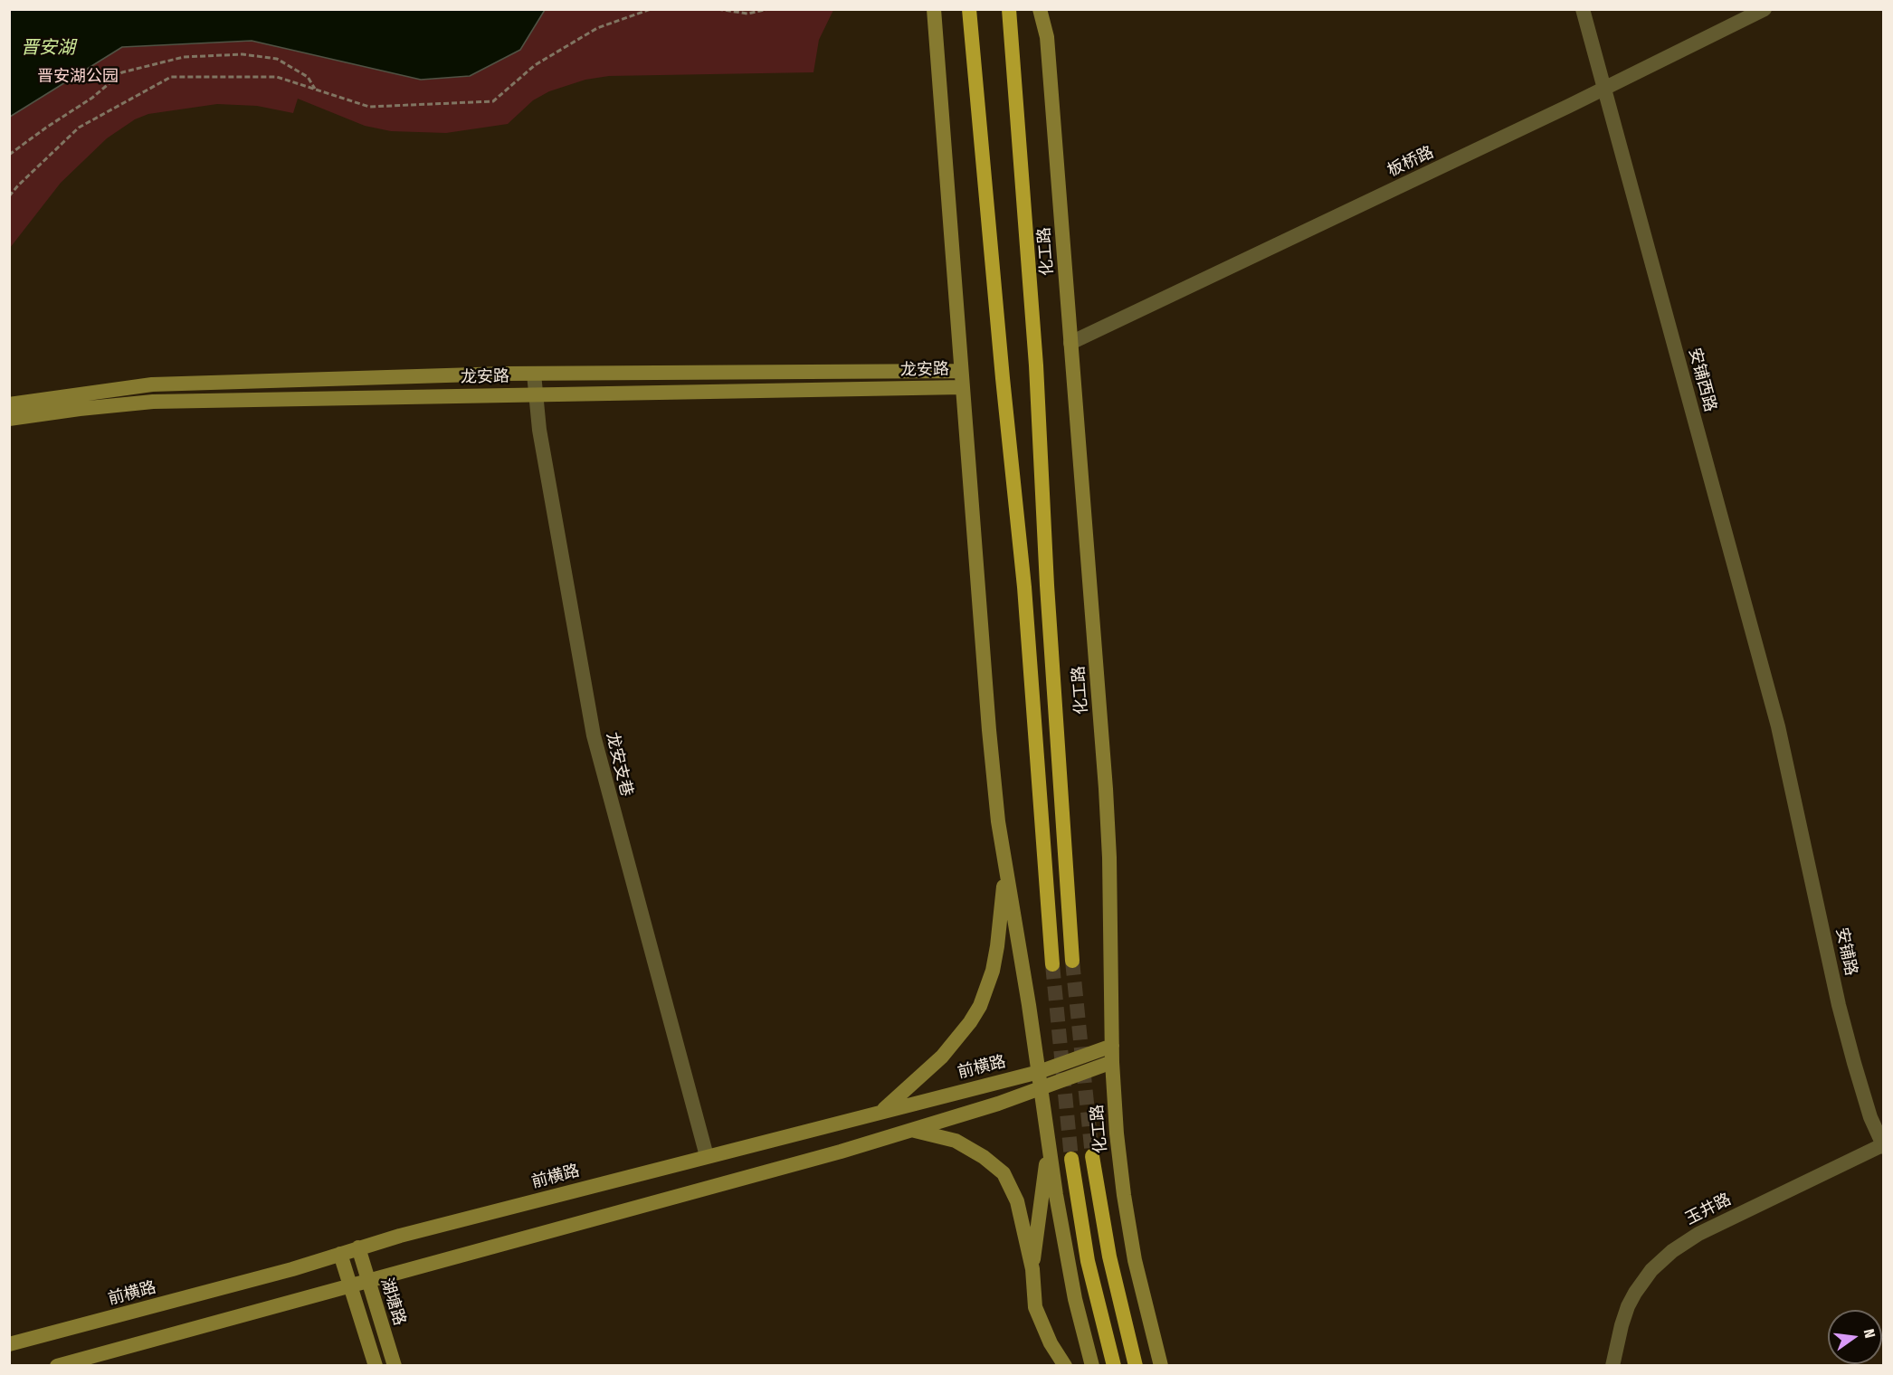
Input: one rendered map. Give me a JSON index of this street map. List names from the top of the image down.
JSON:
{
  "streets": {
    "highway": ["化工路"],
    "main road": ["龙安路", "前横路", "湖塘路"],
    "street": [
      "板桥路",
      "安铺西路",
      "龙安支巷",
      "安铺路",
      "玉井路"
    ]
  },
  "crossings": [
    ["板桥路", "化工路"],
    ["板桥路", "安铺西路"],
    ["化工路", "前横路"],
    ["龙安路", "龙安支巷"],
    ["安铺西路", "安铺路"],
    ["龙安支巷", "前横路"],
    ["安铺路", "玉井路"],
    ["前横路", "湖塘路"]
  ],
  "water": ["晋安湖"],
  "parks": ["晋安湖公园"],
  "north": "right"
}
